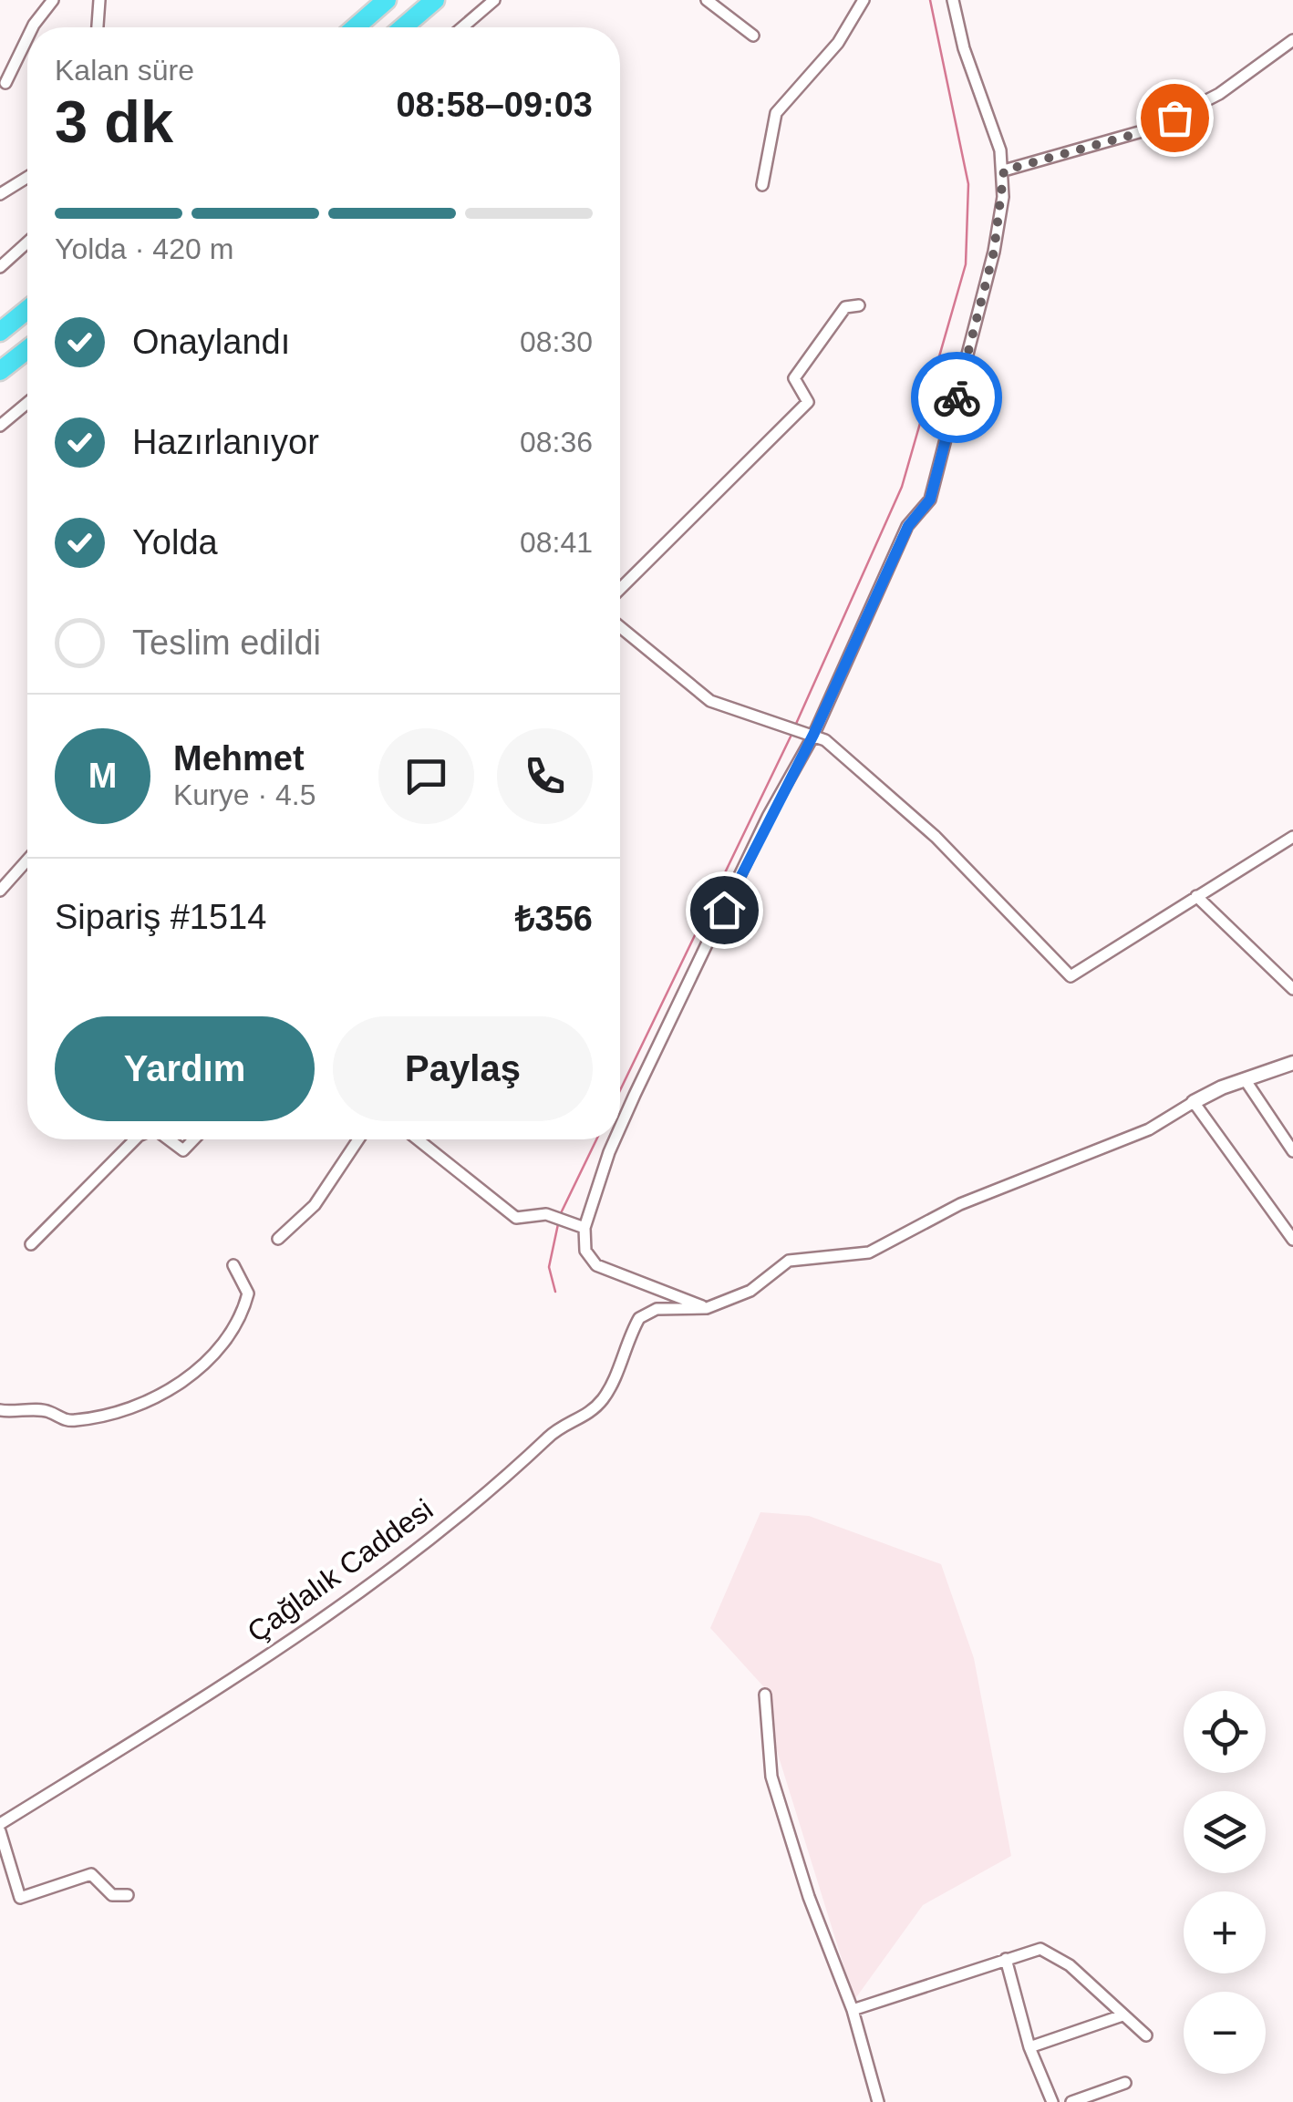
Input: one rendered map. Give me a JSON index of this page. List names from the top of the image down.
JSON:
{
  "streets": {
    "street": ["Çağlalık Caddesi"]
  },
  "page": {
    "heading": ["3 dk", "Kalan süre", "08:58–09:03"],
    "panel": [
      "Mehmet",
      "Kurye · 4.5",
      "Sipariş #1514",
      "₺356"
    ],
    "bar": "Yolda · 420 m",
    "list": [
      ["Onaylandı", "08:30"],
      ["Hazırlanıyor", "08:36"],
      ["Yolda", "08:41"],
      "Teslim edildi"
    ],
    "round": "M",
    "buttons": ["Yardım", "Paylaş"],
    "map_buttons": ["+", "−"]
  }
}
